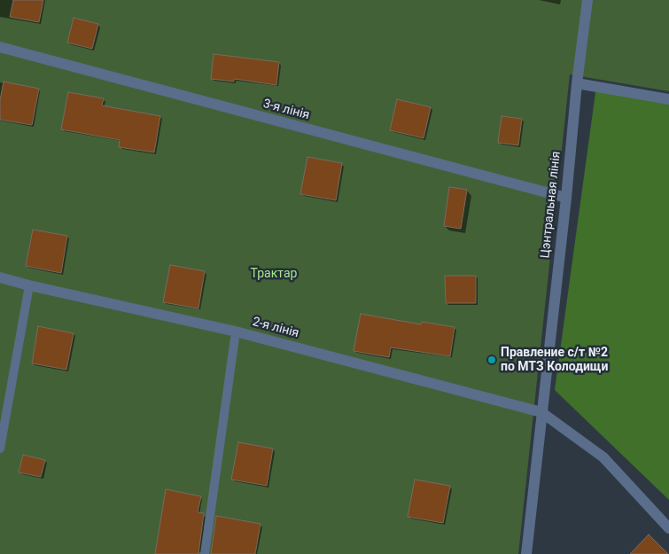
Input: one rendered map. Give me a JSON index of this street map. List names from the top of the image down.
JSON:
{
  "streets": {
    "street": ["3-я лінія", "Цэнтральная лінія", "2-я лінія"]
  },
  "crossings": [
    ["3-я лінія", "Цэнтральная лінія"],
    ["Цэнтральная лінія", "2-я лінія"]
  ],
  "parks": ["Трактар"],
  "places": ["Правление с/т №2 по МТЗ Колодищи"]
}
